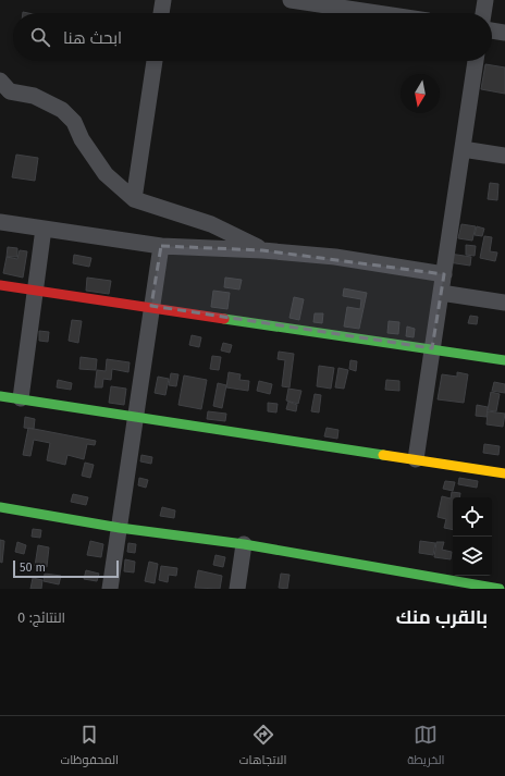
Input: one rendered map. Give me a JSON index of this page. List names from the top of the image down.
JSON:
{
  "scale_bar": "50 m",
  "north": "bottom",
  "page": {
    "search": "ابحث هنا",
    "scale": "50 m",
    "heading": ["بالقرب منك", "النتائج: 0"],
    "nav": ["الخريطة", "الاتجاهات", "المحفوظات"]
  }
}
